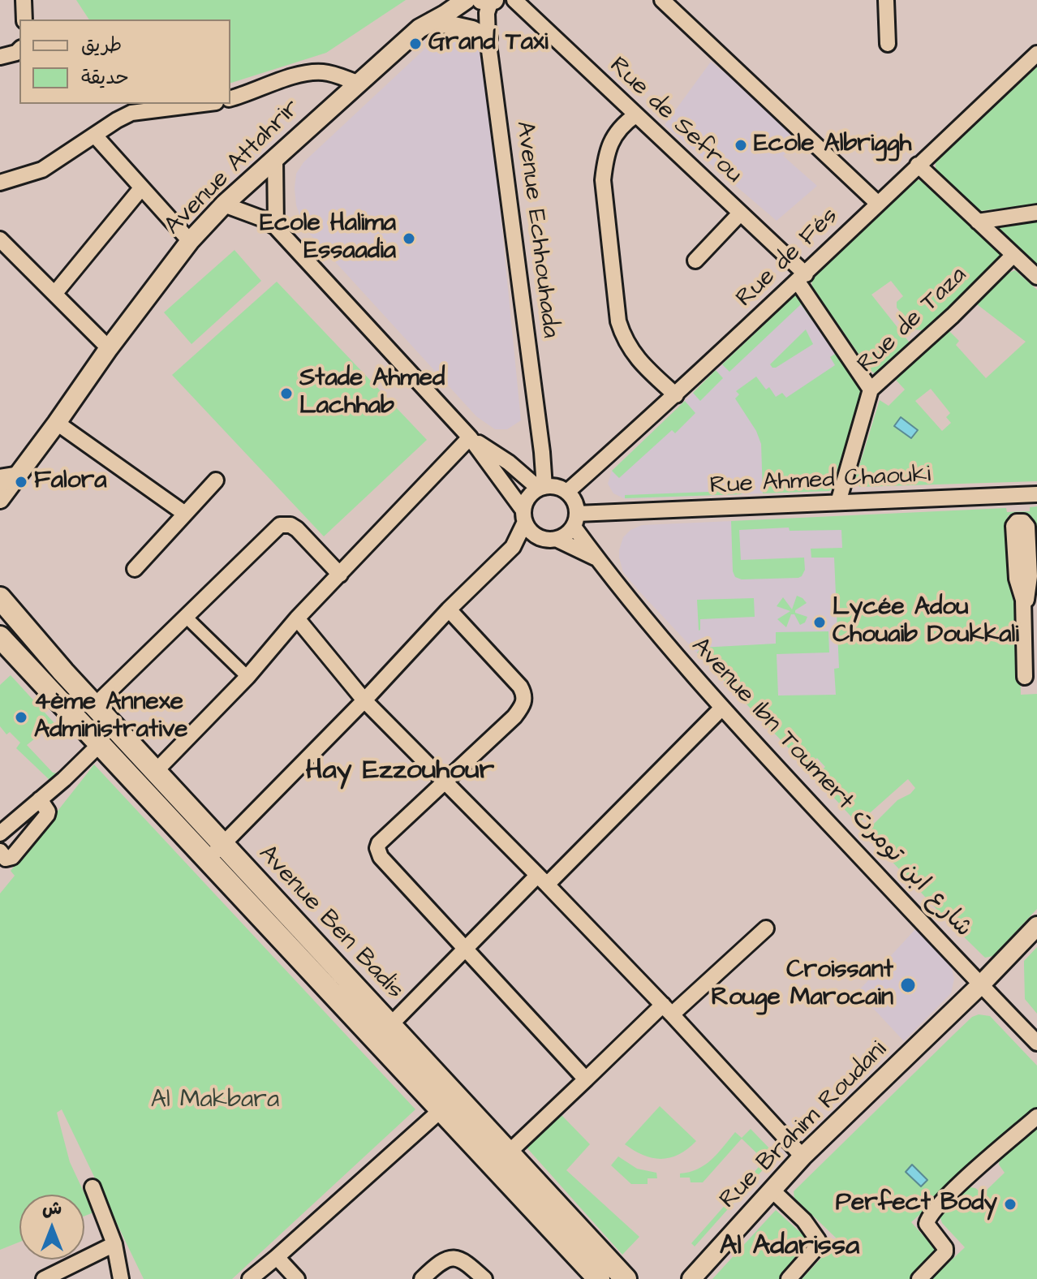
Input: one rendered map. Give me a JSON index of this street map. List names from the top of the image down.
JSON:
{
  "streets": {
    "main road": ["Avenue Ben Badis"],
    "street": [
      "Rue de Sefrou",
      "Avenue Attahrir",
      "Avenue Echhouhada",
      "Rue de Fés",
      "Rue de Taza",
      "Rue Ahmed Chaouki",
      "Avenue Ibn Toumert شارع ابن تومرت",
      "Rue Brahim Roudani"
    ]
  },
  "crossings": [
    ["Rue de Sefrou", "Rue de Fés"],
    ["Rue de Sefrou", "Rue de Taza"],
    ["Avenue Attahrir", "Avenue Ibn Toumert شارع ابن تومرت"],
    ["Avenue Echhouhada", "Rue de Fés"],
    ["Avenue Echhouhada", "Rue Ahmed Chaouki"],
    ["Avenue Echhouhada", "Avenue Ibn Toumert شارع ابن تومرت"],
    ["Rue de Fés", "Rue Ahmed Chaouki"],
    ["Rue de Fés", "Avenue Ibn Toumert شارع ابن تومرت"],
    ["Rue de Taza", "Rue Ahmed Chaouki"],
    ["Rue Ahmed Chaouki", "Avenue Ibn Toumert شارع ابن تومرت"],
    ["Avenue Ibn Toumert شارع ابن تومرت", "Rue Brahim Roudani"]
  ],
  "districts": ["Hay Ezzouhour", "Al Adarissa"],
  "parks": ["Al Makbara"],
  "places": [
    "Grand Taxi",
    "Ecole Albriggh",
    "Ecole Halima Essaadia",
    "Stade Ahmed Lachhab",
    "Falora",
    "Lycée Adou Chouaib Doukkali",
    "4ème Annexe Administrative",
    "Croissant Rouge Marocain",
    "Perfect Body"
  ],
  "legend": ["طريق", "حديقة"],
  "north": "top"
}
